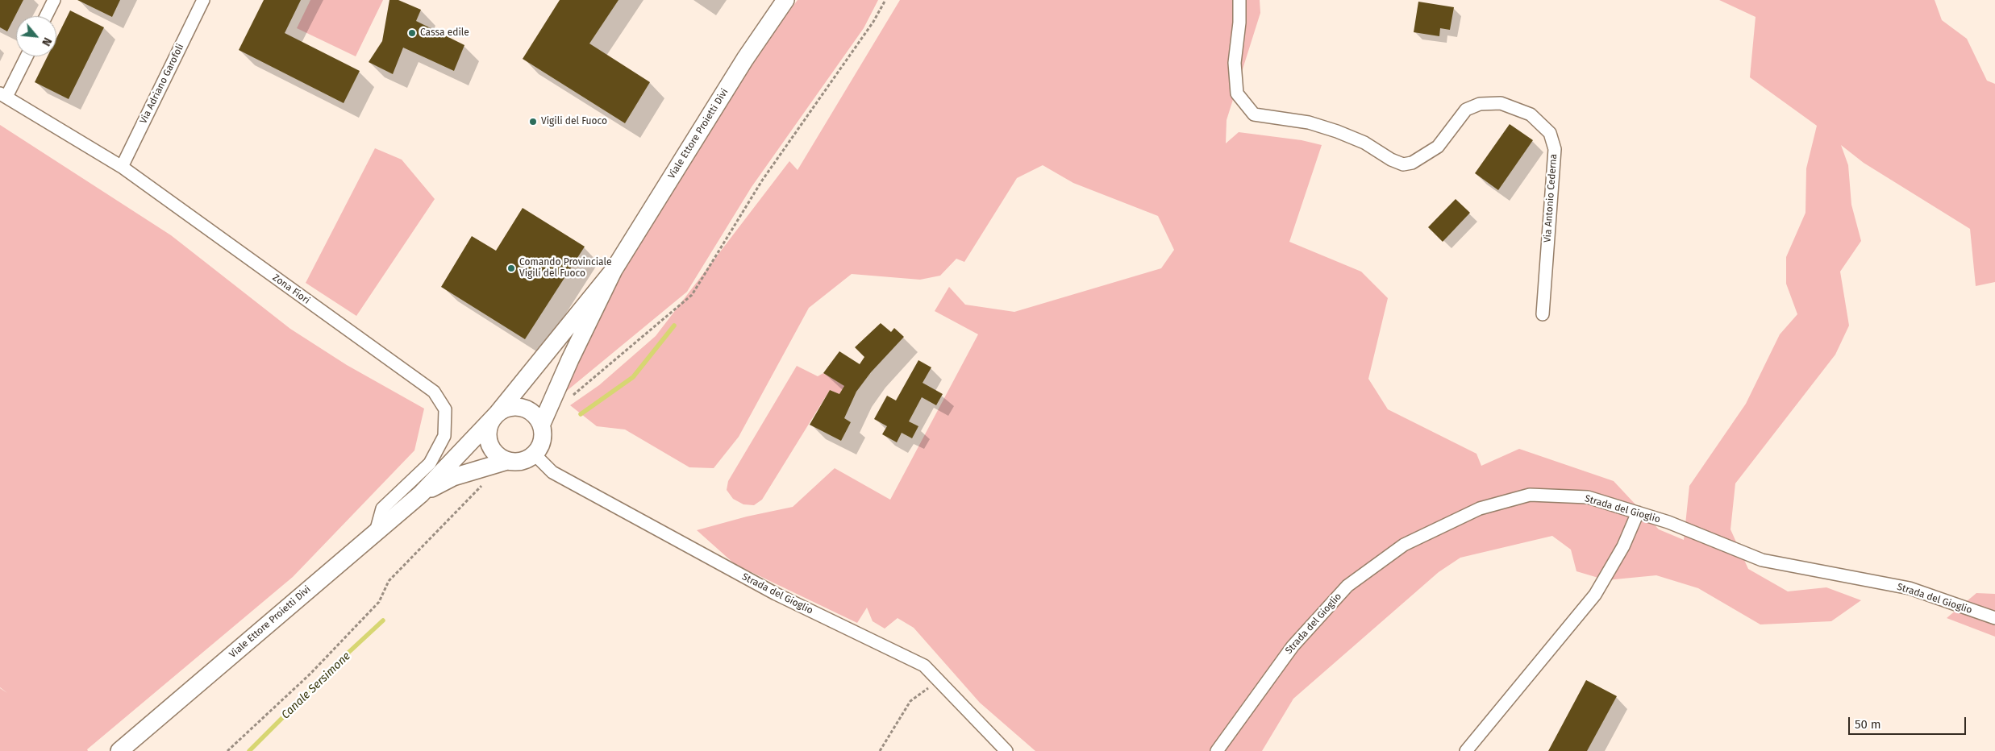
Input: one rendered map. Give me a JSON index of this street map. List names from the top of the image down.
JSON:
{
  "streets": {
    "main road": ["Viale Ettore Proietti Divi"],
    "street": [
      "Via Adriano Garofoli",
      "Via Antonio Cederna",
      "Zona Fiori",
      "Strada del Gioglio"
    ]
  },
  "crossings": [
    ["Via Adriano Garofoli", "Zona Fiori"],
    ["Viale Ettore Proietti Divi", "Zona Fiori"],
    ["Viale Ettore Proietti Divi", "Strada del Gioglio"]
  ],
  "water": ["Canale Sersimone"],
  "places": ["Cassa edile", "Vigili del Fuoco", "Comando Provinciale Vigili del Fuoco"],
  "scale_bar": "50 m",
  "north": "bottom right"
}
